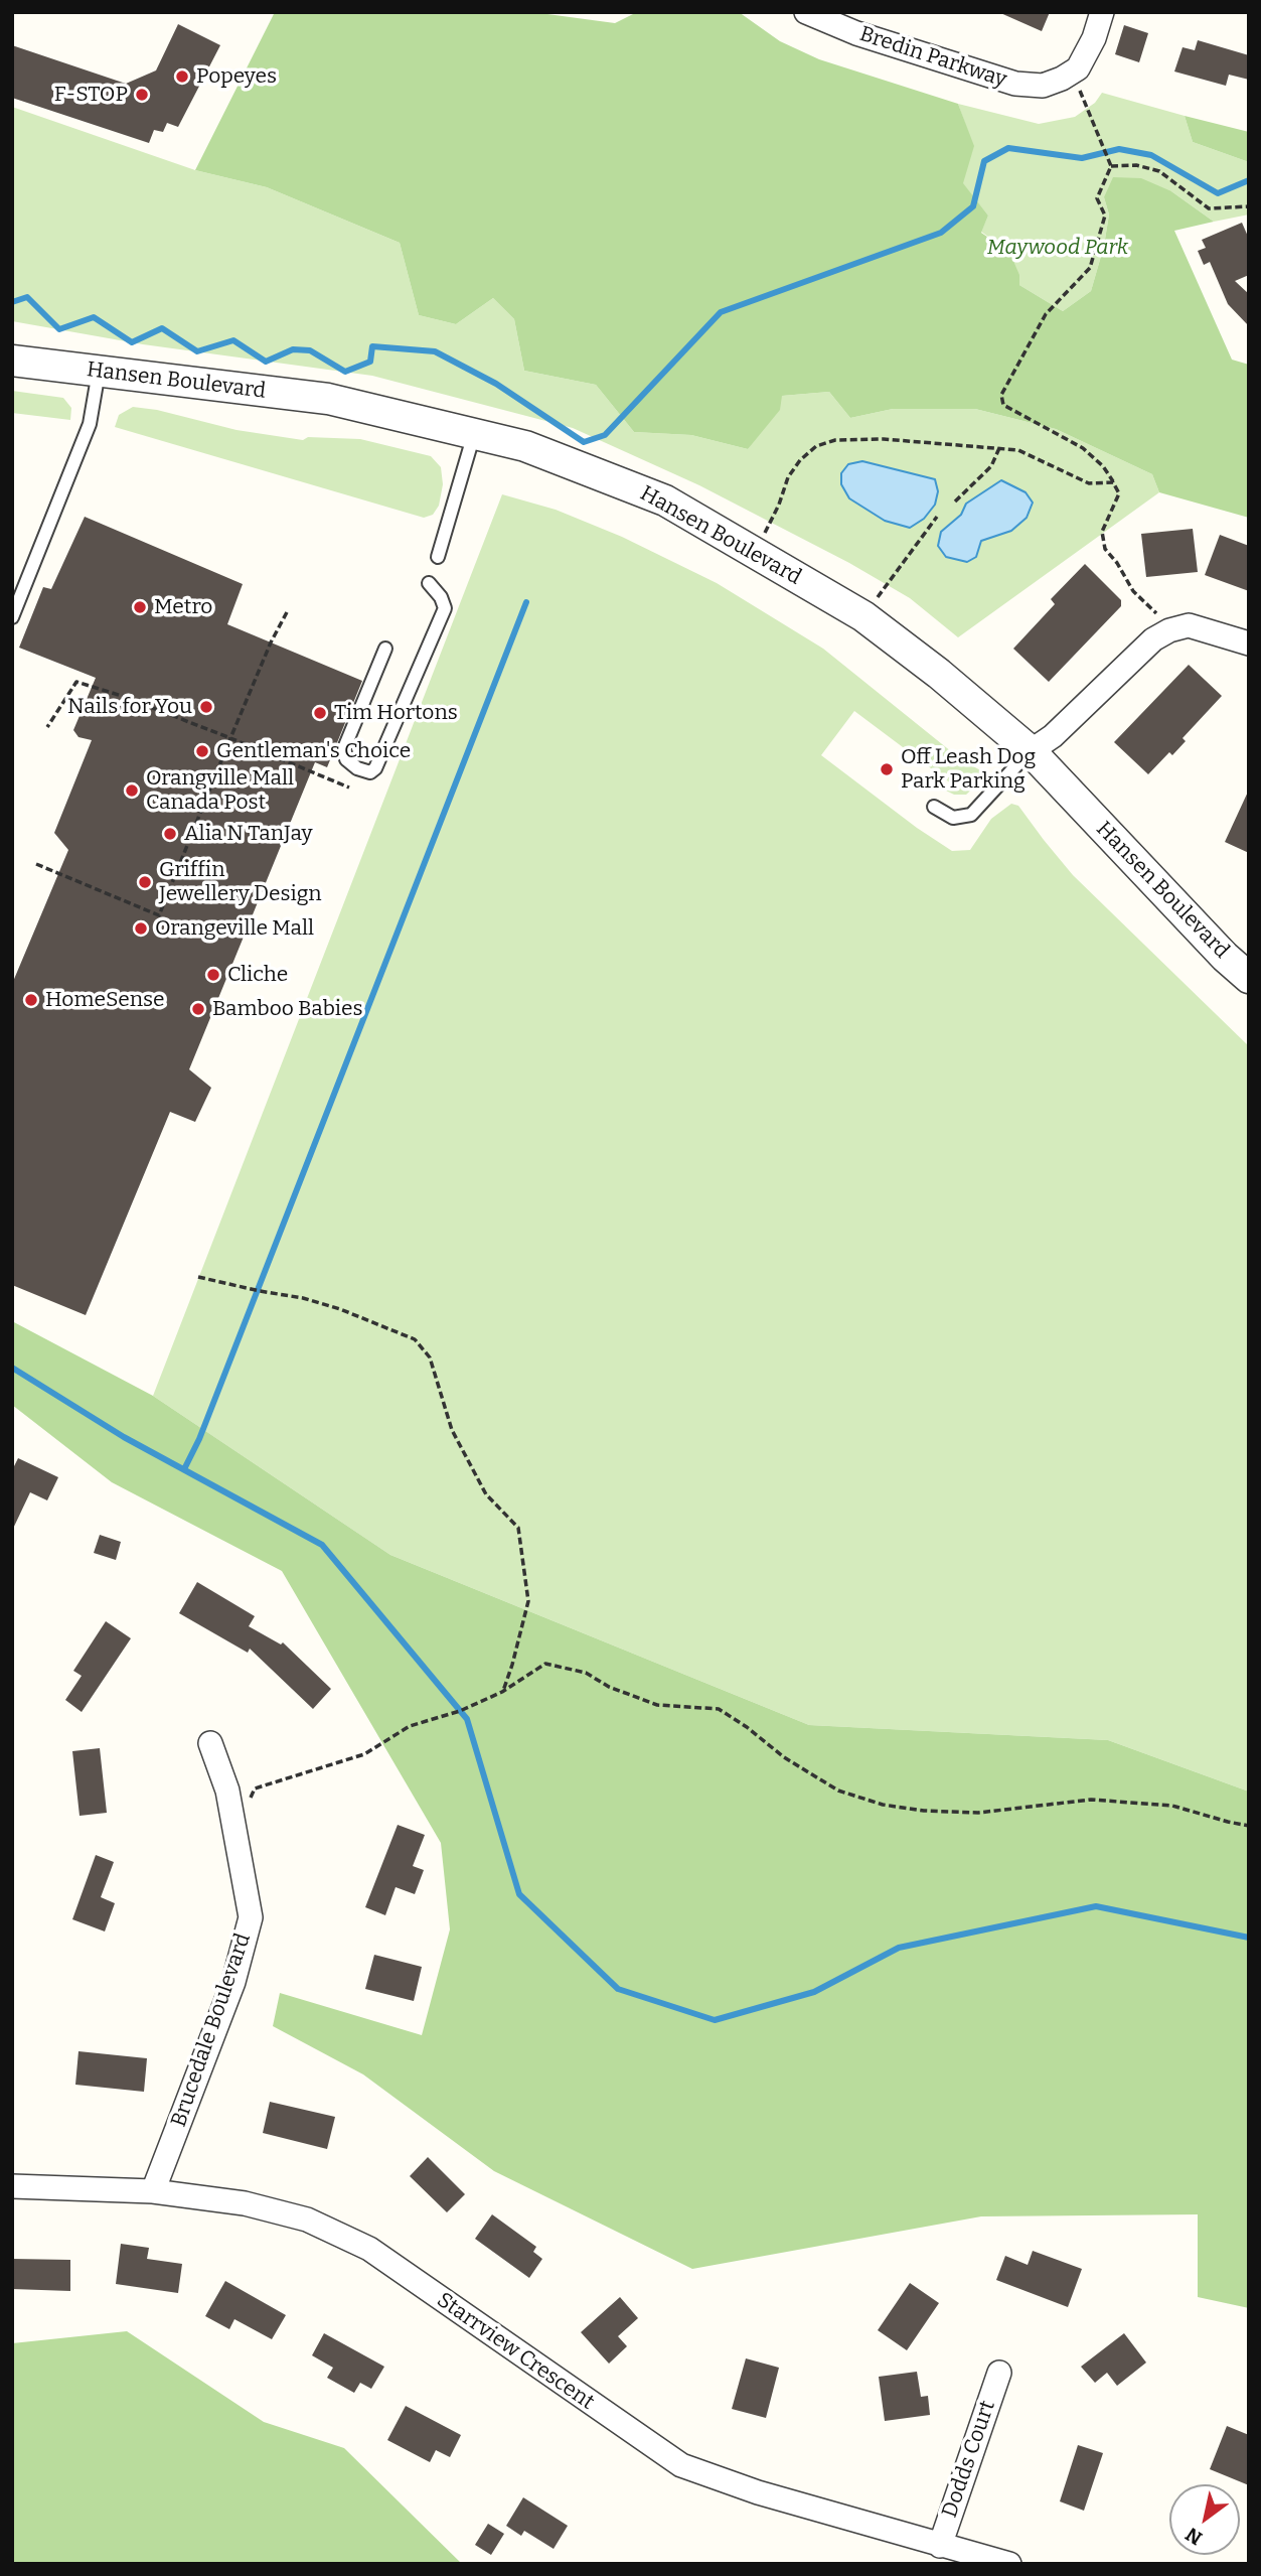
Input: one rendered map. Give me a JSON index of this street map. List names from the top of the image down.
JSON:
{
  "streets": {
    "street": [
      "Bredin Parkway",
      "Hansen Boulevard",
      "Brucedale Boulevard",
      "Starrview Crescent",
      "Dodds Court"
    ]
  },
  "crossings": [
    ["Brucedale Boulevard", "Starrview Crescent"],
    ["Starrview Crescent", "Dodds Court"]
  ],
  "parks": ["Maywood Park"],
  "places": [
    "Popeyes",
    "F-STOP",
    "Metro",
    "Nails for You",
    "Tim Hortons",
    "Gentleman's Choice",
    "Off Leash Dog Park Parking",
    "Orangville Mall Canada Post",
    "Alia N TanJay",
    "Griffin Jewellery Design",
    "Orangeville Mall",
    "Cliche",
    "HomeSense",
    "Bamboo Babies"
  ],
  "north": "bottom left"
}
